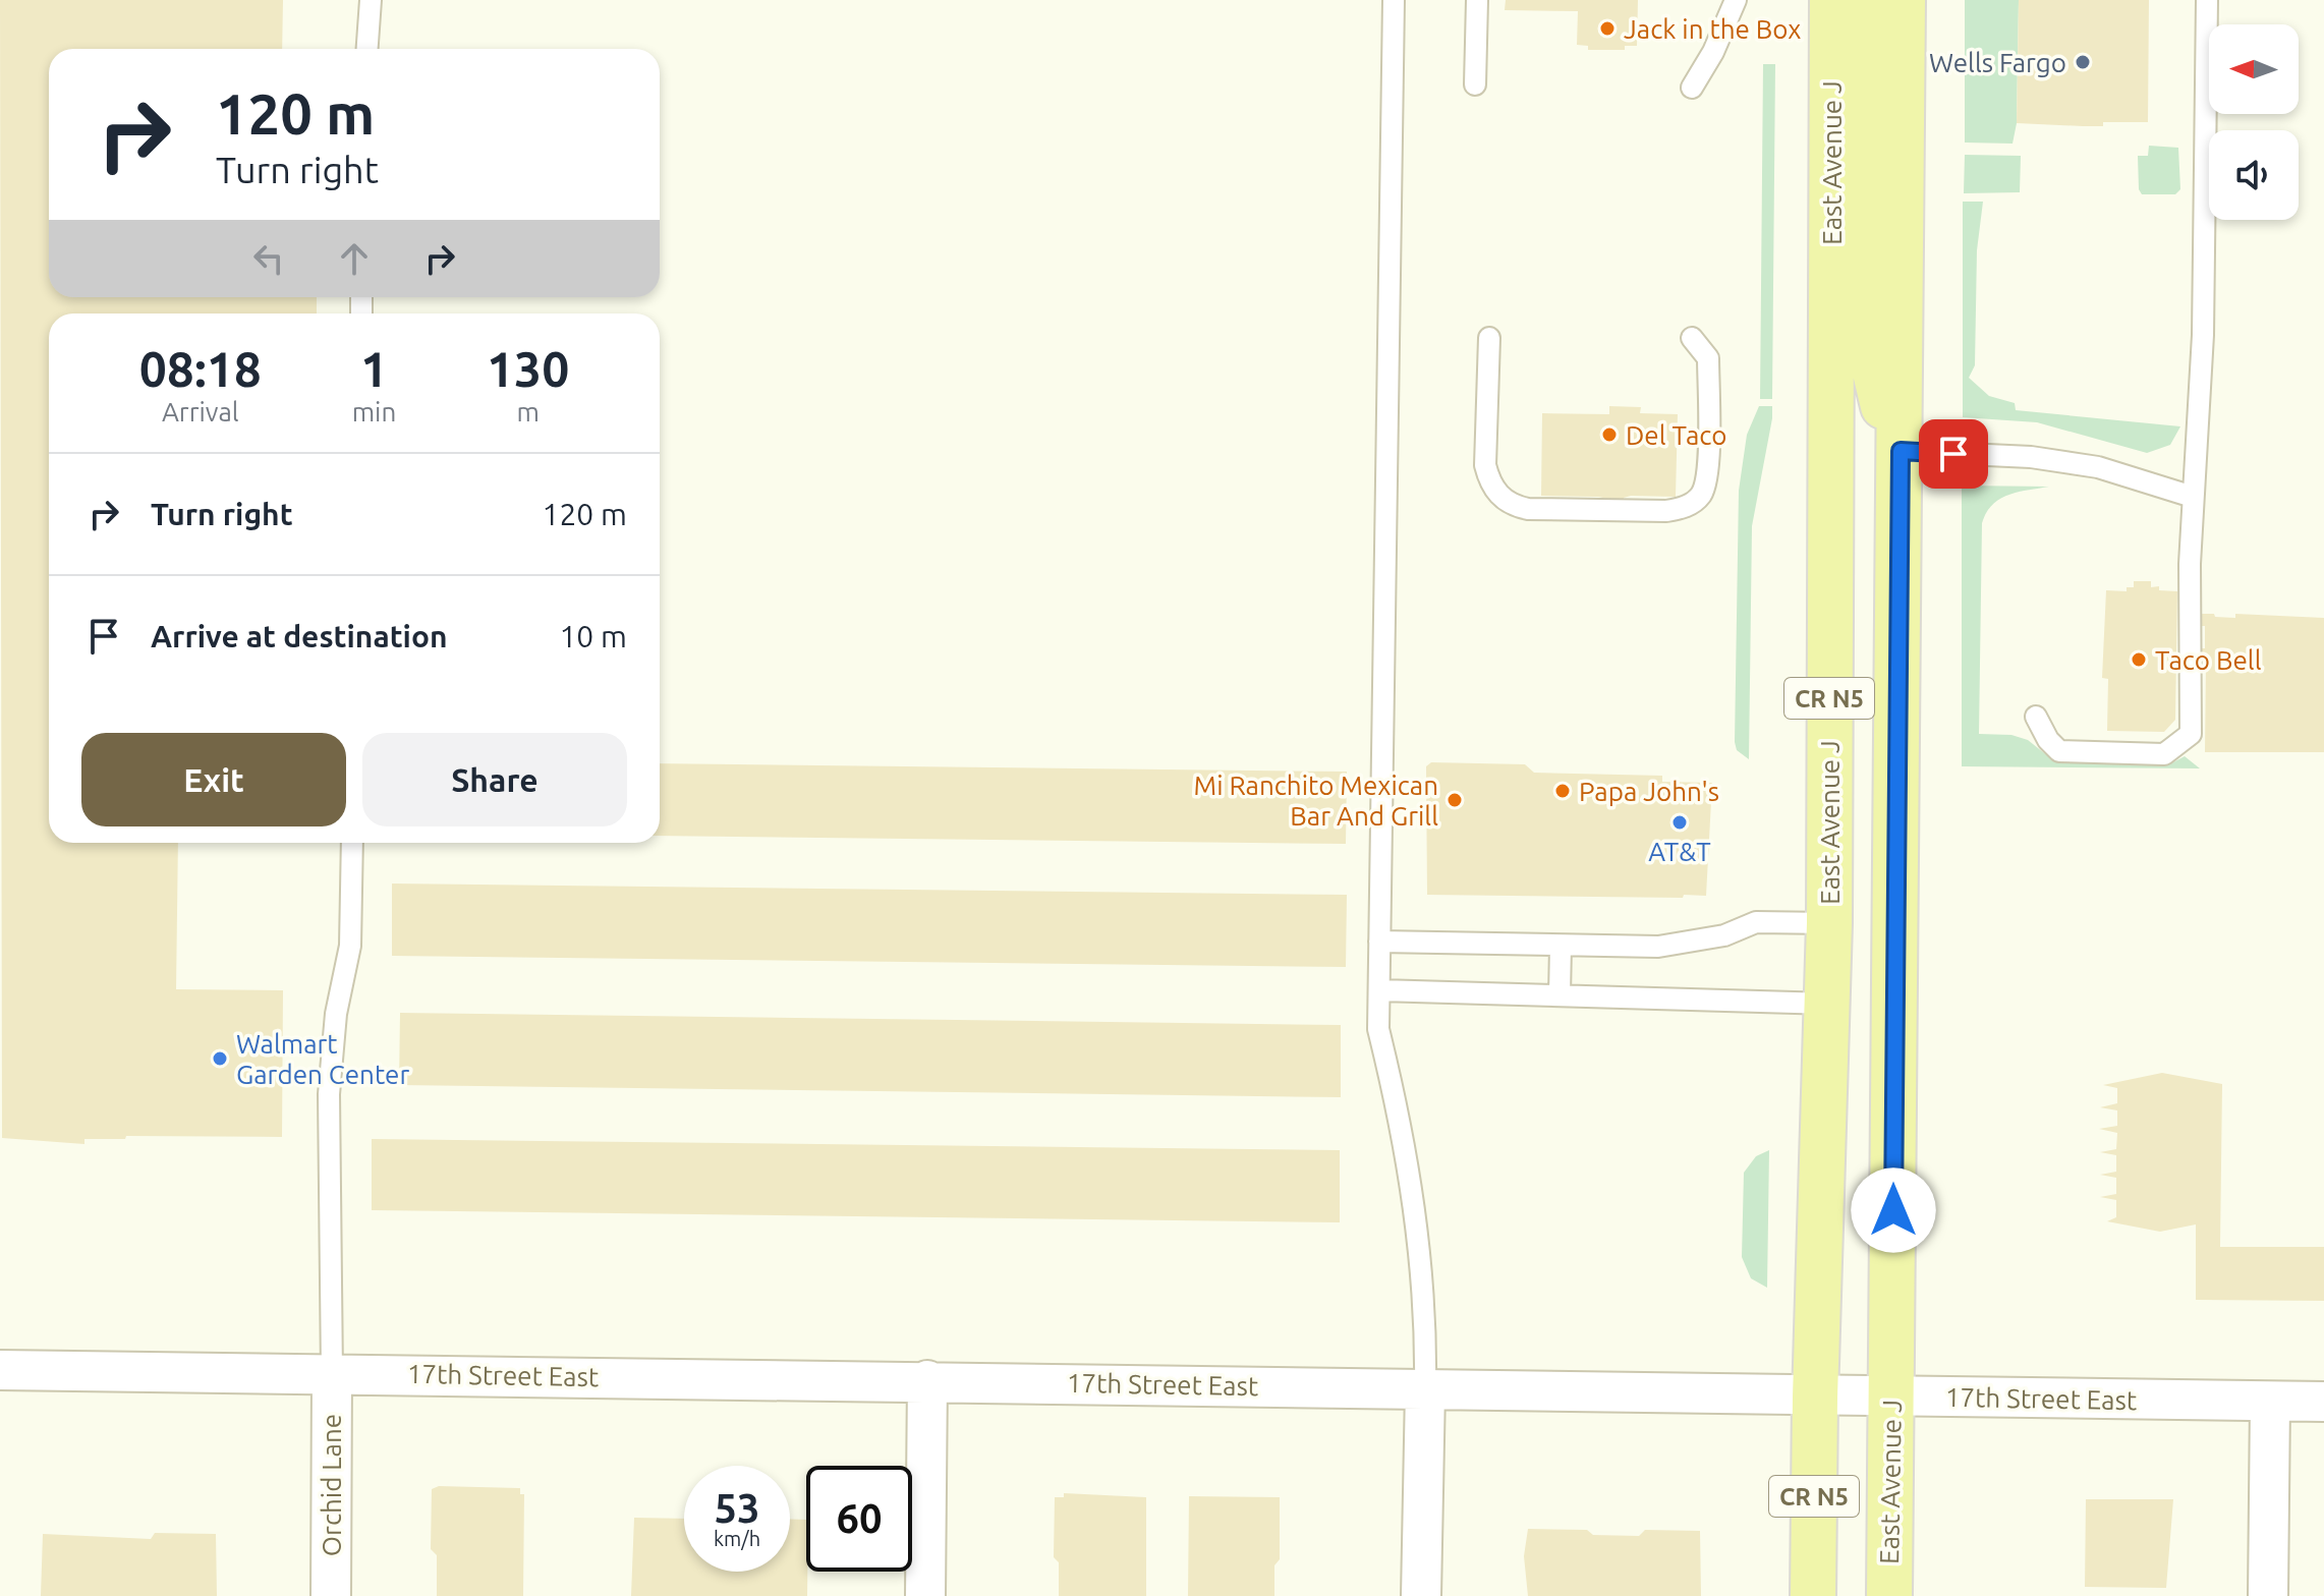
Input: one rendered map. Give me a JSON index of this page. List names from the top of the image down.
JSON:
{
  "streets": {
    "main road": ["East Avenue J", "CR N5"],
    "street": ["17th Street East", "Orchid Lane"]
  },
  "crossings": [
    ["East Avenue J", "17th Street East"],
    ["17th Street East", "Orchid Lane"]
  ],
  "places": [
    "Jack in the Box",
    "Wells Fargo",
    "Del Taco",
    "Taco Bell",
    "Papa John's",
    "Mi Ranchito Mexican Bar And Grill",
    "AT&T",
    "Walmart Garden Center"
  ],
  "north": "left",
  "page": {
    "turn": ["120 m", "Turn right"],
    "eta": [
      "08:18",
      "Arrival",
      "1",
      "min",
      "130",
      "m"
    ],
    "list": [
      {
        "name": "Turn right",
        "value": "120 m"
      },
      {
        "name": "Arrive at destination",
        "value": "10 m"
      }
    ],
    "buttons": ["Exit", "Share"],
    "speed": "53 km/h",
    "limit": "60"
  }
}
